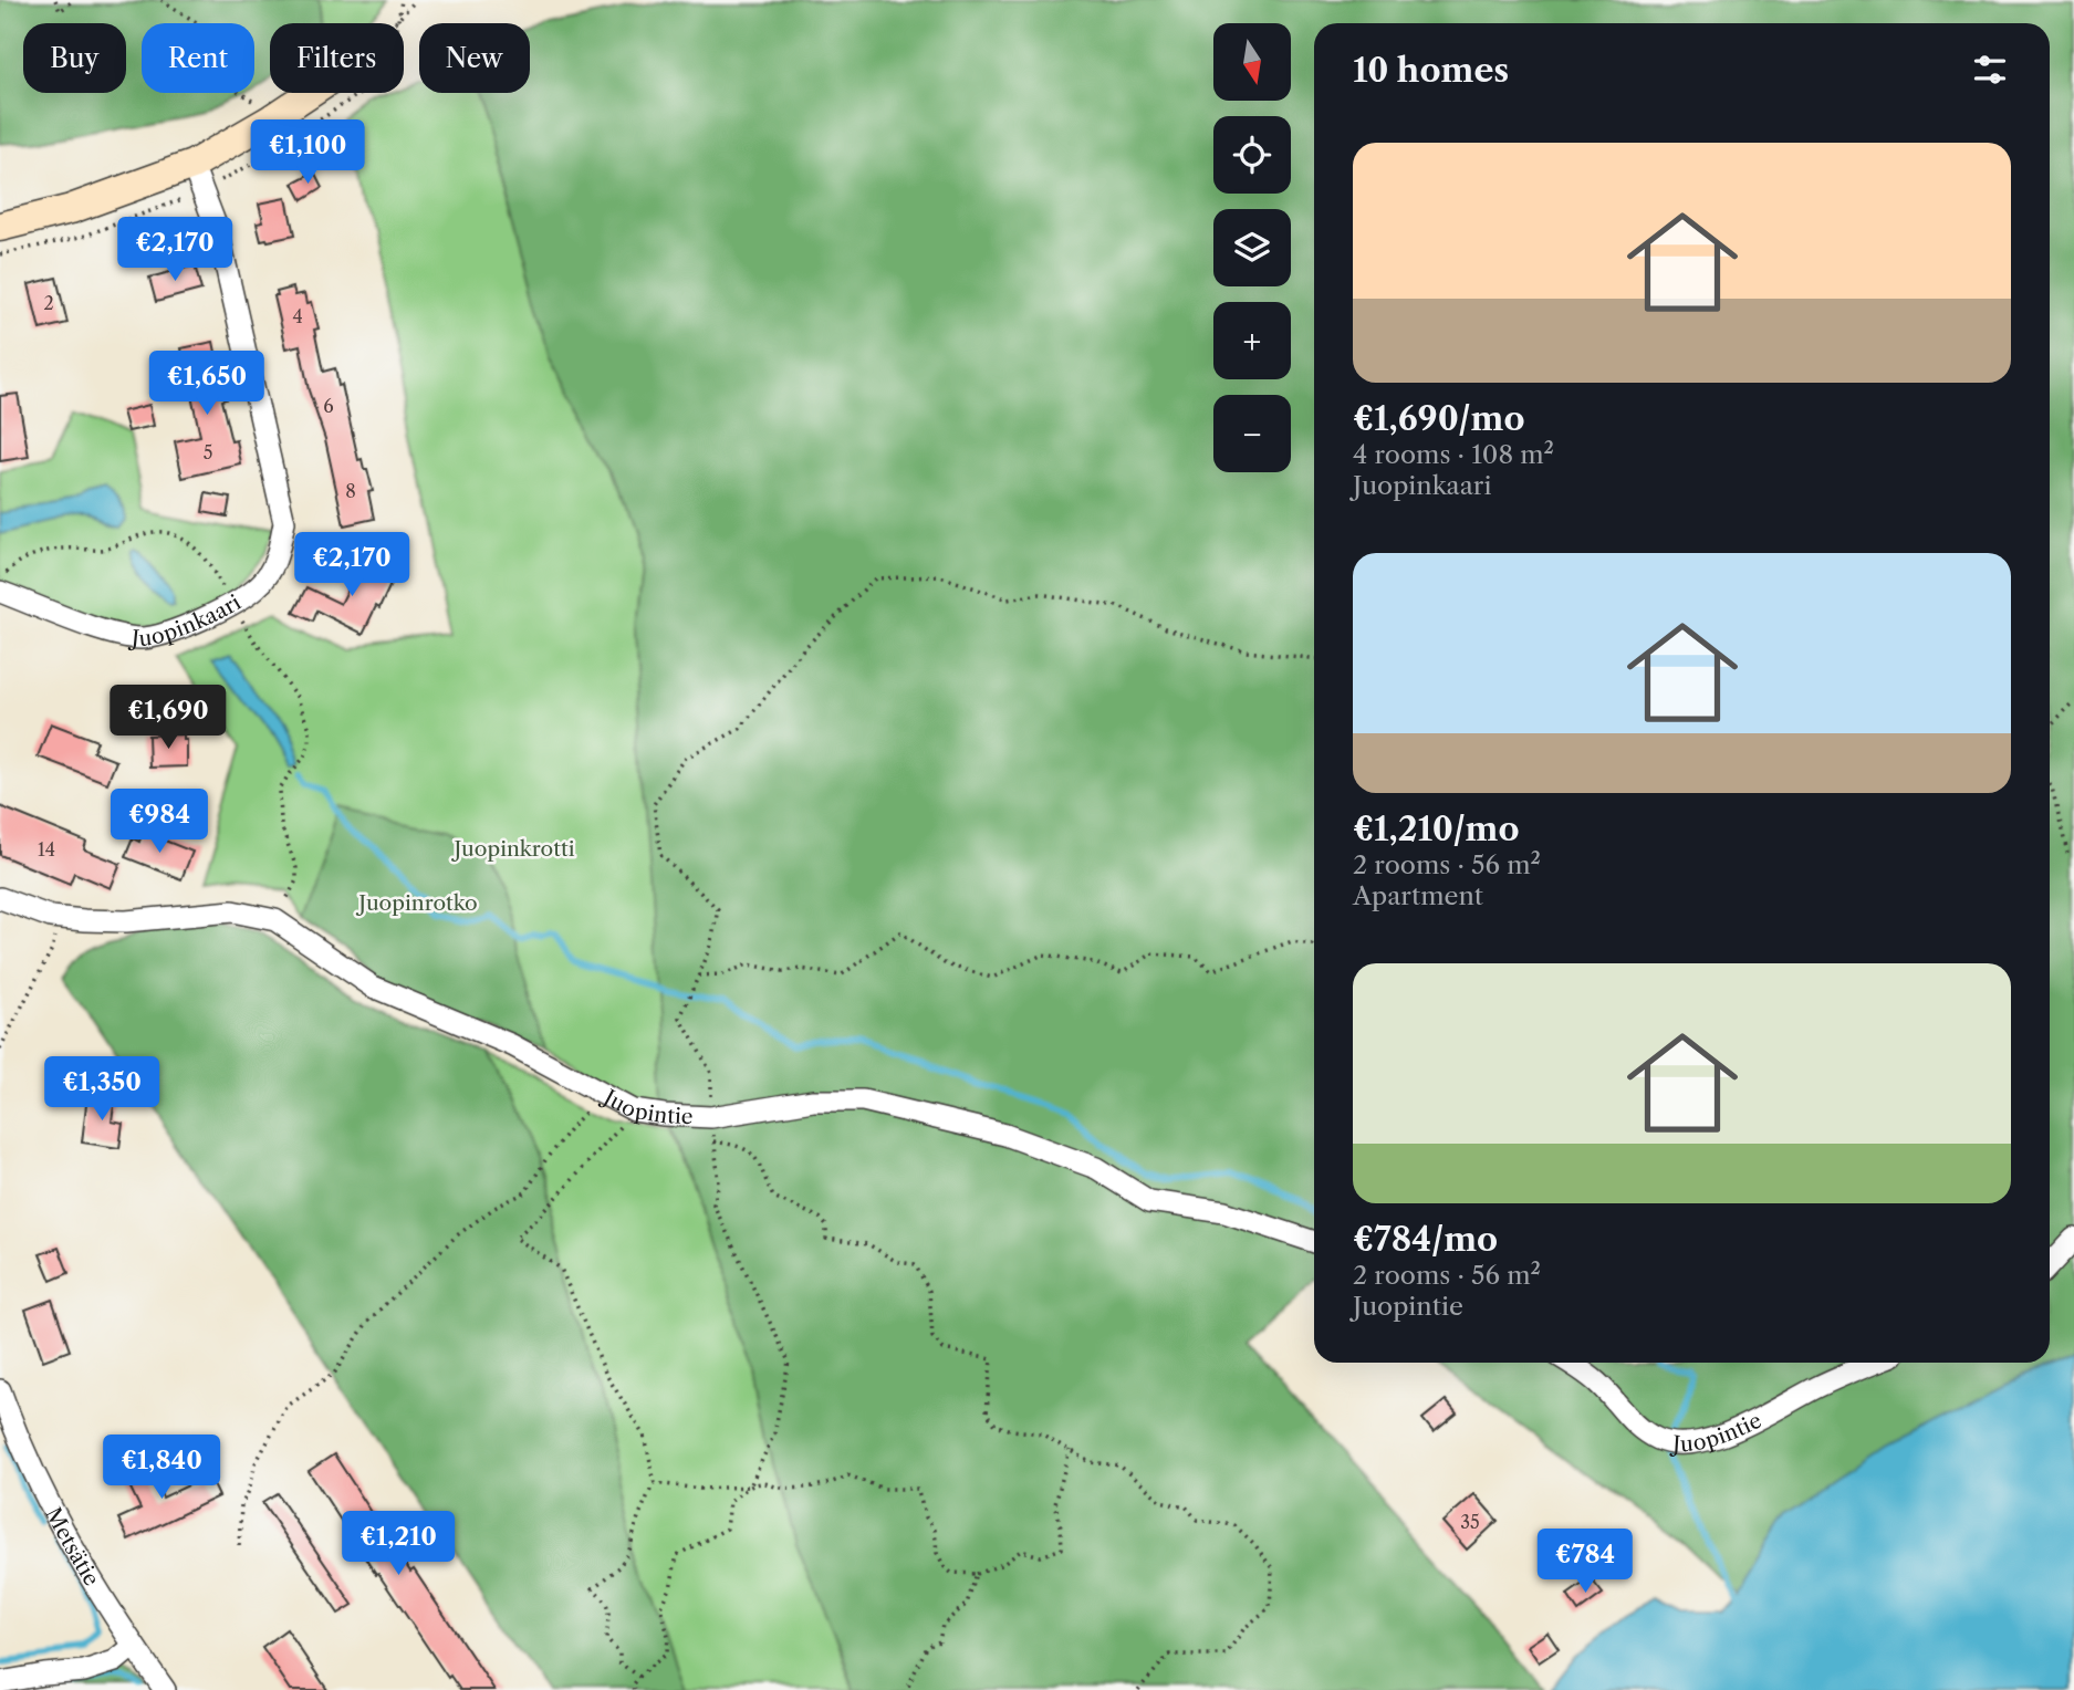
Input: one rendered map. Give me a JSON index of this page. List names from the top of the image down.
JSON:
{
  "streets": {
    "street": ["Juopinkaari", "Juopintie", "Metsätie"]
  },
  "parks": ["Juopinkrotti", "Juopinrotko"],
  "house_numbers": [
    "2",
    "4",
    "6",
    "5",
    "8",
    "14",
    "35"
  ],
  "north": "bottom",
  "page": {
    "map_buttons": ["+", "−"],
    "chip": [
      "Buy",
      "Rent",
      "Filters",
      "New"
    ],
    "heading": "10 homes",
    "list": [
      {
        "name": "€1,690/mo",
        "note": "4 rooms · 108 m² · Juopinkaari"
      },
      {
        "name": "€1,210/mo",
        "note": "2 rooms · 56 m² · Apartment"
      },
      {
        "name": "€784/mo",
        "note": "2 rooms · 56 m² · Juopintie"
      }
    ],
    "price": [
      "€1,100",
      "€2,170",
      "€1,650",
      "€2,170",
      "€1,690",
      "€984",
      "€1,350",
      "€1,840",
      "€1,210",
      "€784"
    ]
  }
}
